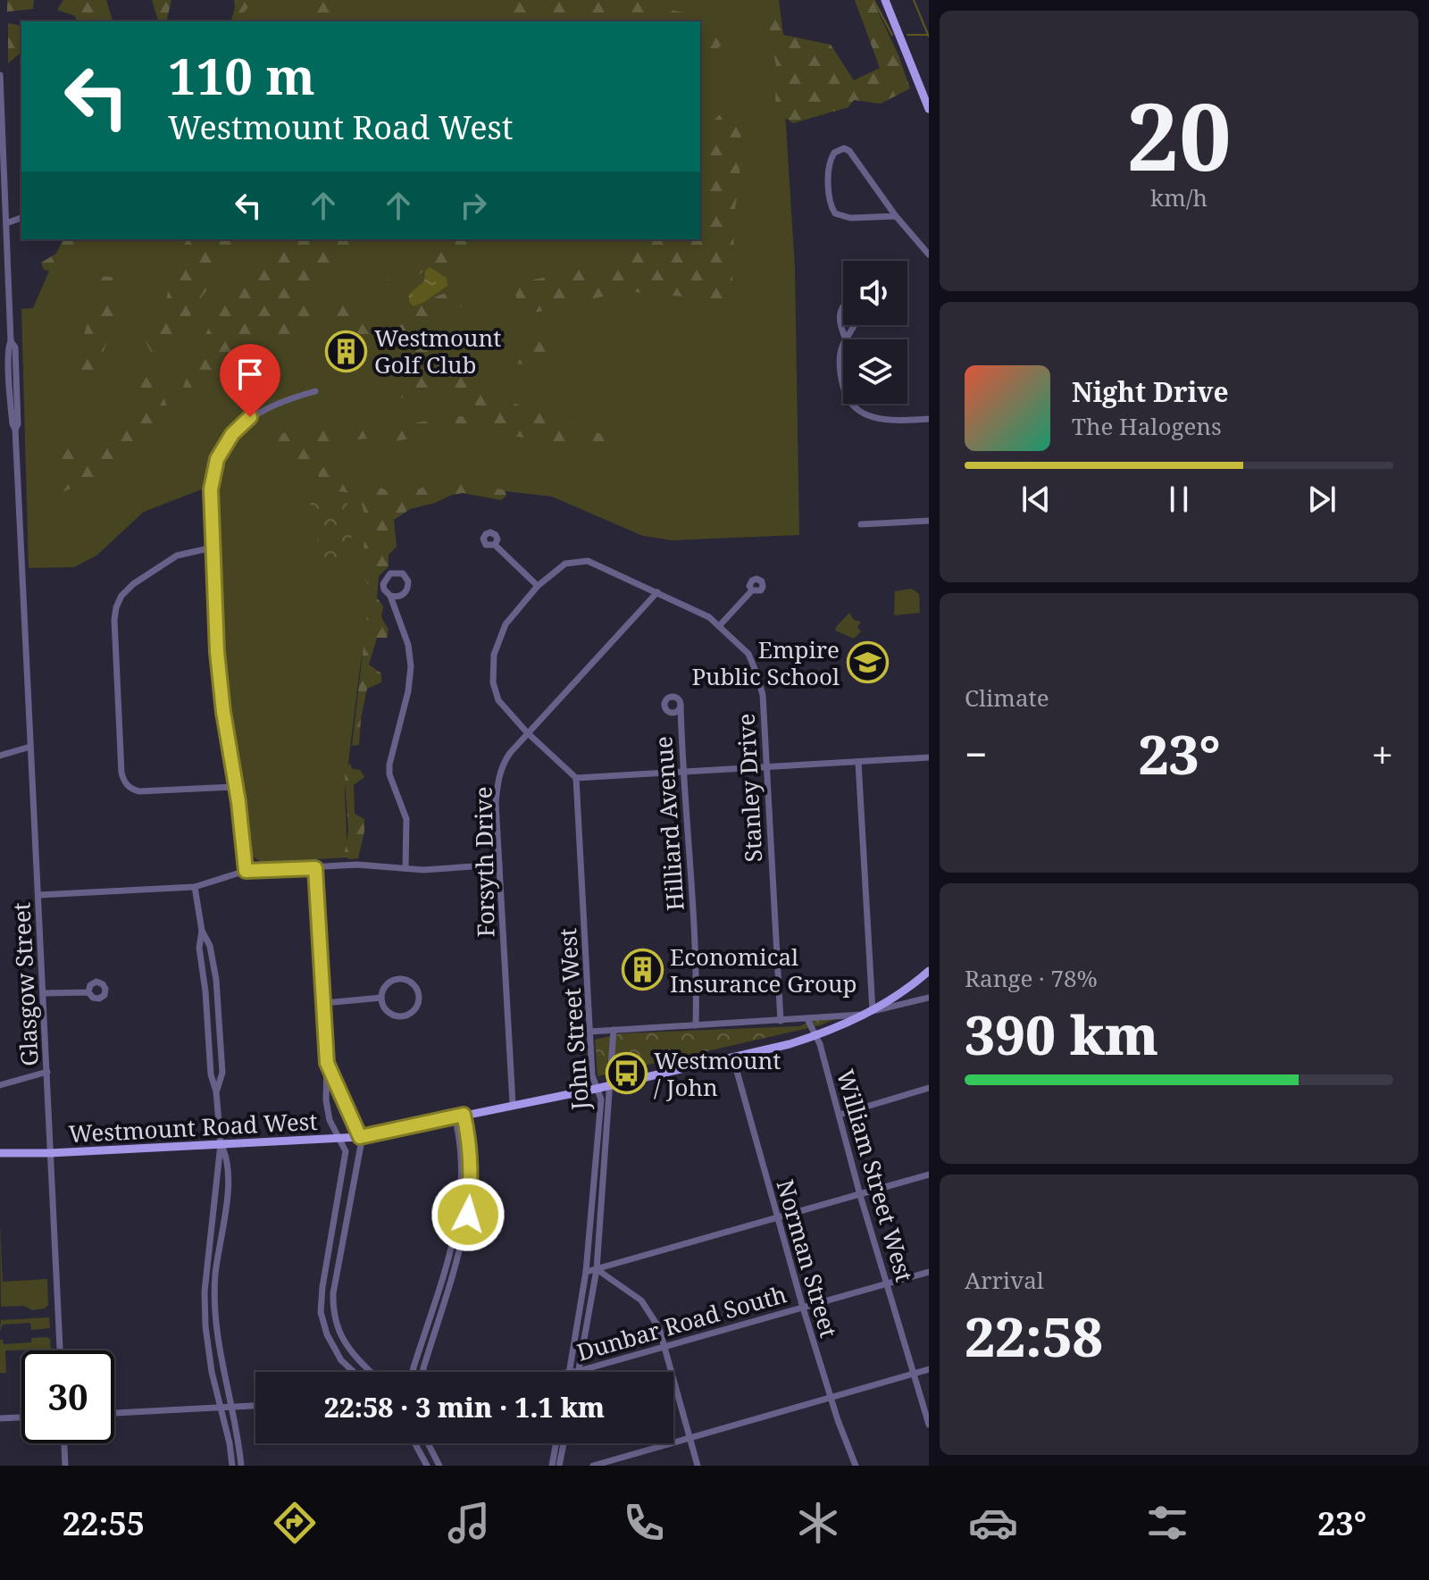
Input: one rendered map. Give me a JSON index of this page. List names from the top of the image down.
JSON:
{
  "streets": {
    "main road": ["Westmount Road West"],
    "street": [
      "Stanley Drive",
      "Hilliard Avenue",
      "Forsyth Drive",
      "Glasgow Street",
      "John Street West",
      "William Street West",
      "Norman Street",
      "Dunbar Road South"
    ]
  },
  "crossings": [
    ["Stanley Drive", "Forsyth Drive"],
    ["Stanley Drive", "John Street West"],
    ["Forsyth Drive", "Westmount Road West"],
    ["Glasgow Street", "Westmount Road West"],
    ["John Street West", "Westmount Road West"],
    ["John Street West", "Dunbar Road South"],
    ["Westmount Road West", "William Street West"],
    ["Westmount Road West", "Norman Street"],
    ["William Street West", "Dunbar Road South"],
    ["Norman Street", "Dunbar Road South"]
  ],
  "places": {
    "building": ["Westmount Golf Club", "Economical Insurance Group"],
    "school or university": ["Empire Public School"],
    "bus stop": ["Westmount / John"]
  },
  "page": {
    "tile": [
      ["20", "km/h"],
      "Climate",
      ["Range · 78%", "390 km"],
      ["Arrival", "22:58"]
    ],
    "turn": ["110 m", "Westmount Road West"],
    "song": ["Night Drive", "The Halogens"],
    "heat": ["−", "23°", "+"],
    "limit": "30",
    "trip": "22:58 · 3 min · 1.1 km",
    "tabs": ["22:55", "23°"]
  }
}
